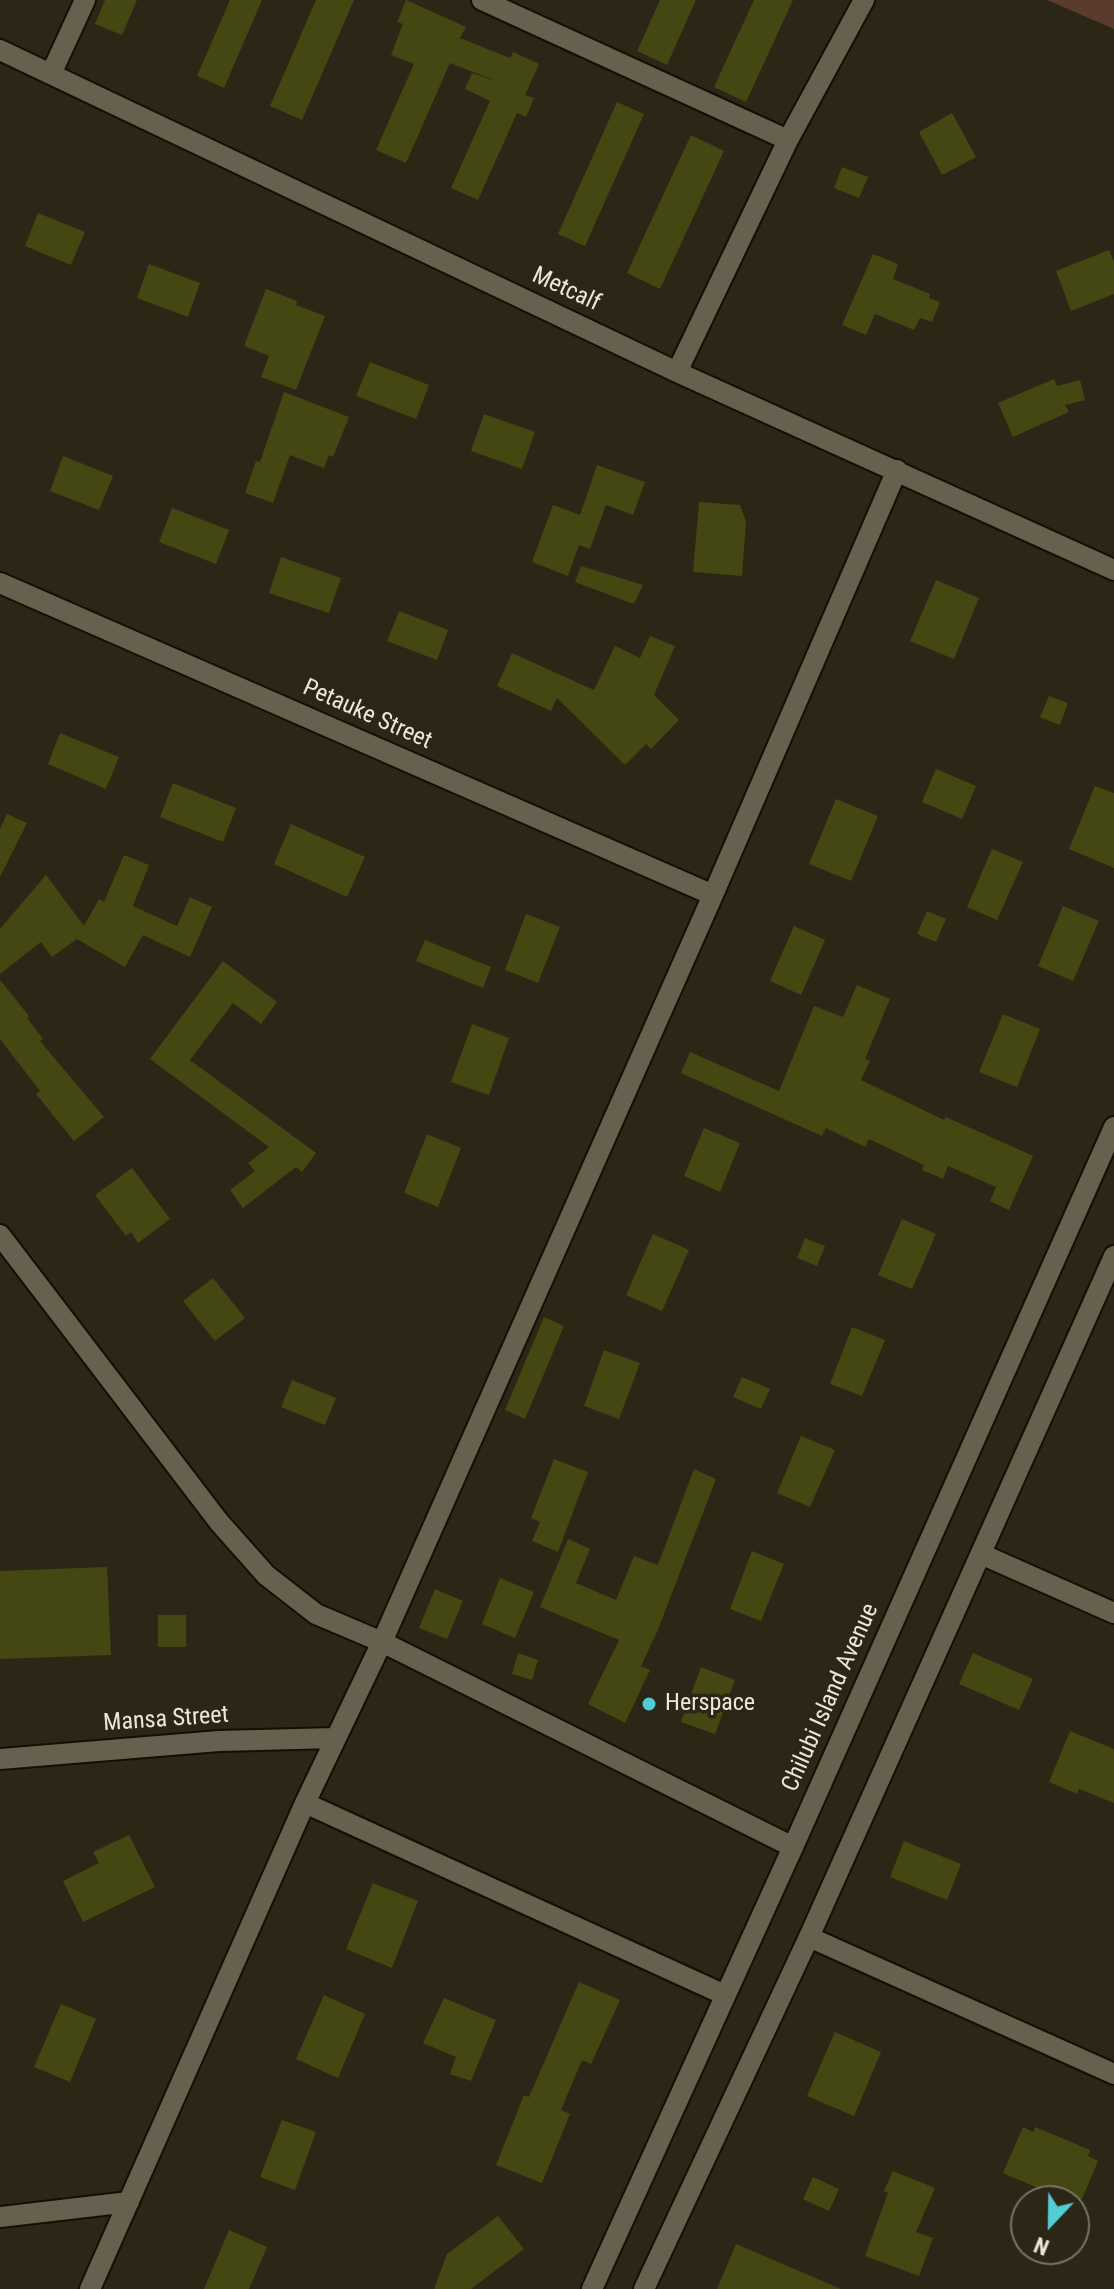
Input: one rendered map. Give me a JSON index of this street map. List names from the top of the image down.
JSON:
{
  "streets": {
    "street": [
      "Metcalf",
      "Petauke Street",
      "Chilubi Island Avenue",
      "Mansa Street"
    ]
  },
  "places": ["Herspace"],
  "north": "bottom"
}
